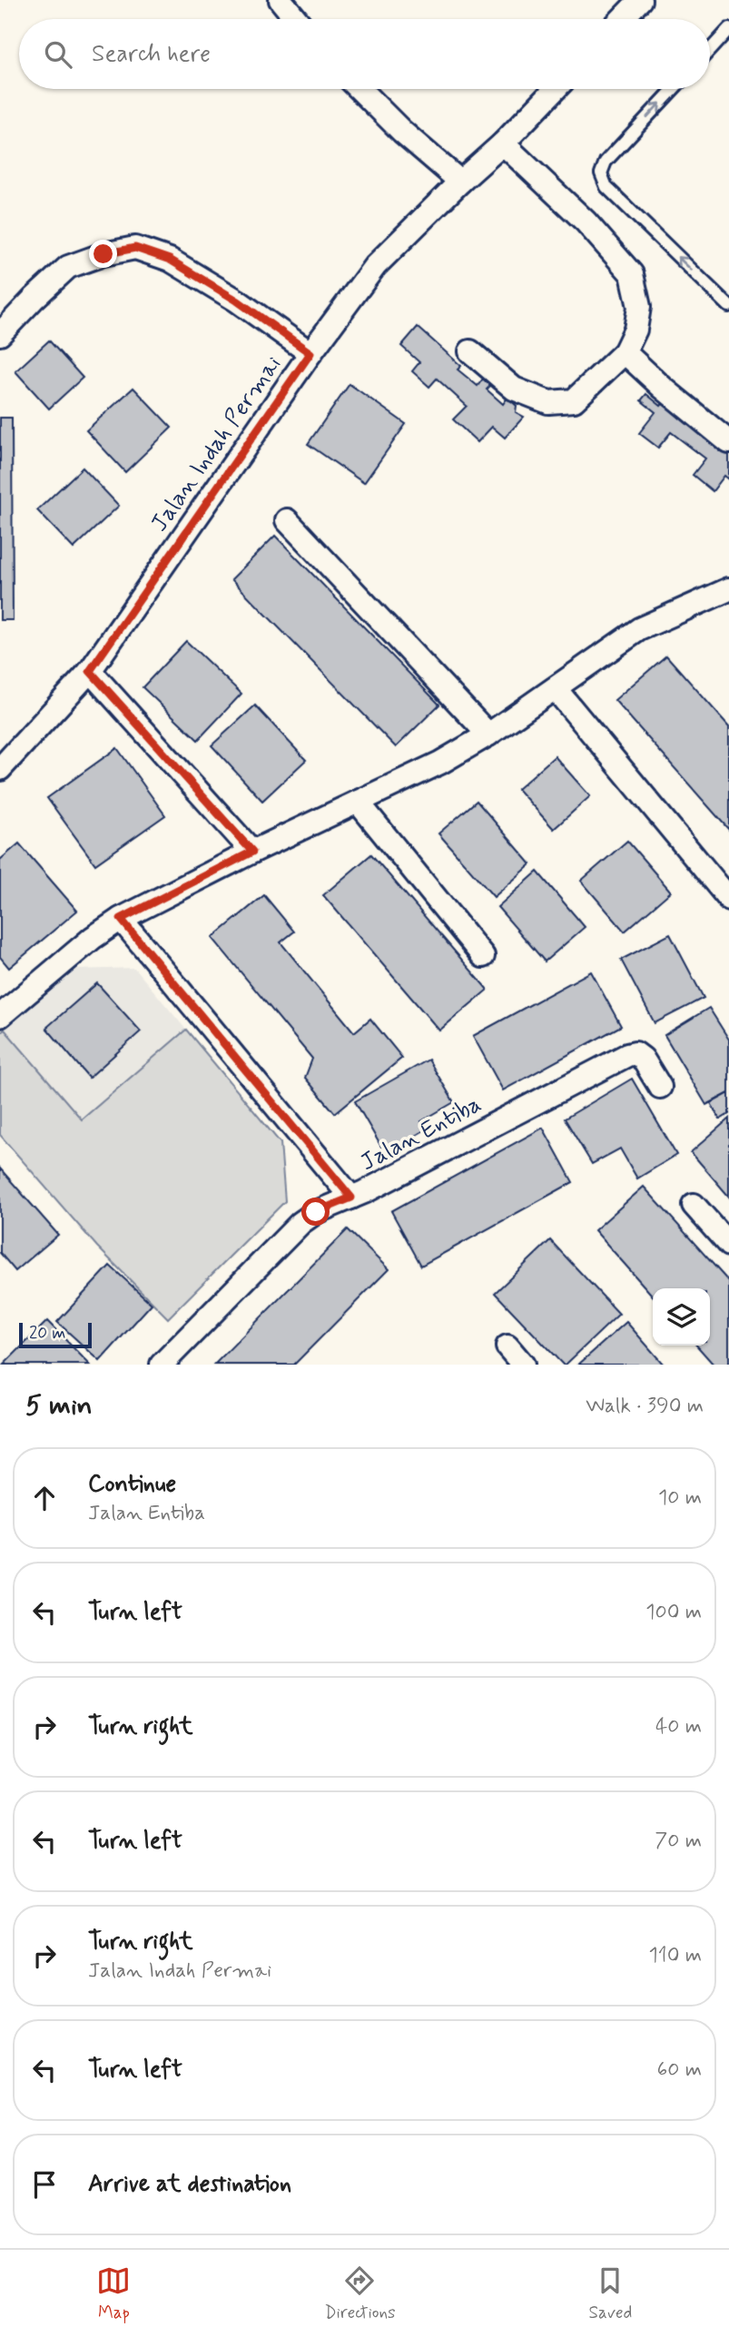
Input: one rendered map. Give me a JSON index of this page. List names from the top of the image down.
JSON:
{
  "streets": {
    "street": ["Jalan Indah Permai", "Jalan Entiba"]
  },
  "scale_bar": "20 m",
  "page": {
    "search": "Search here",
    "scale": "20 m",
    "heading": ["5 min", "Walk · 390 m"],
    "list": [
      ["Continue", "Jalan Entiba", "10 m"],
      ["Turn left", "100 m"],
      ["Turn right", "40 m"],
      ["Turn left", "70 m"],
      ["Turn right", "Jalan Indah Permai", "110 m"],
      ["Turn left", "60 m"],
      "Arrive at destination"
    ],
    "nav": ["Map", "Directions", "Saved"]
  }
}
